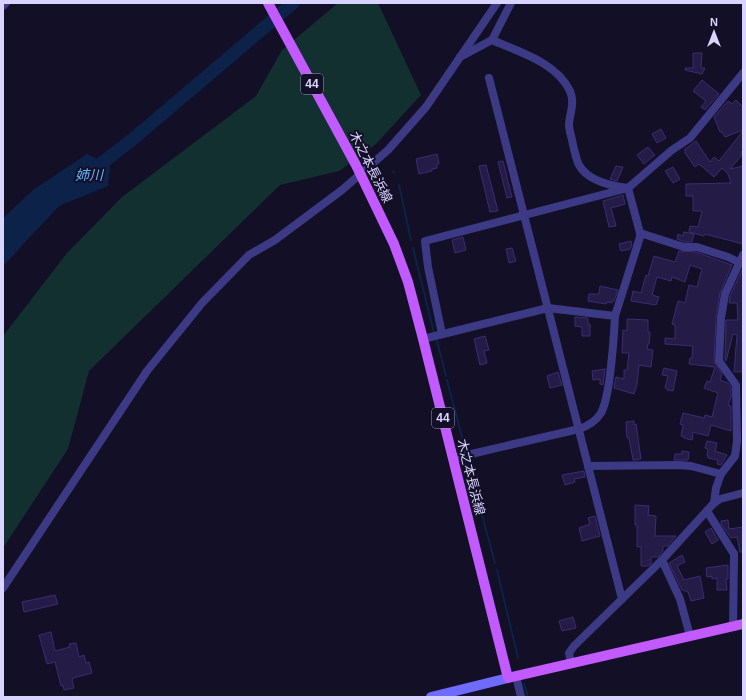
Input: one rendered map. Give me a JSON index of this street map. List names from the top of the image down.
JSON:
{
  "streets": {
    "main road": ["44", "木之本長浜線"]
  },
  "water": ["姉川"],
  "north": "top"
}
